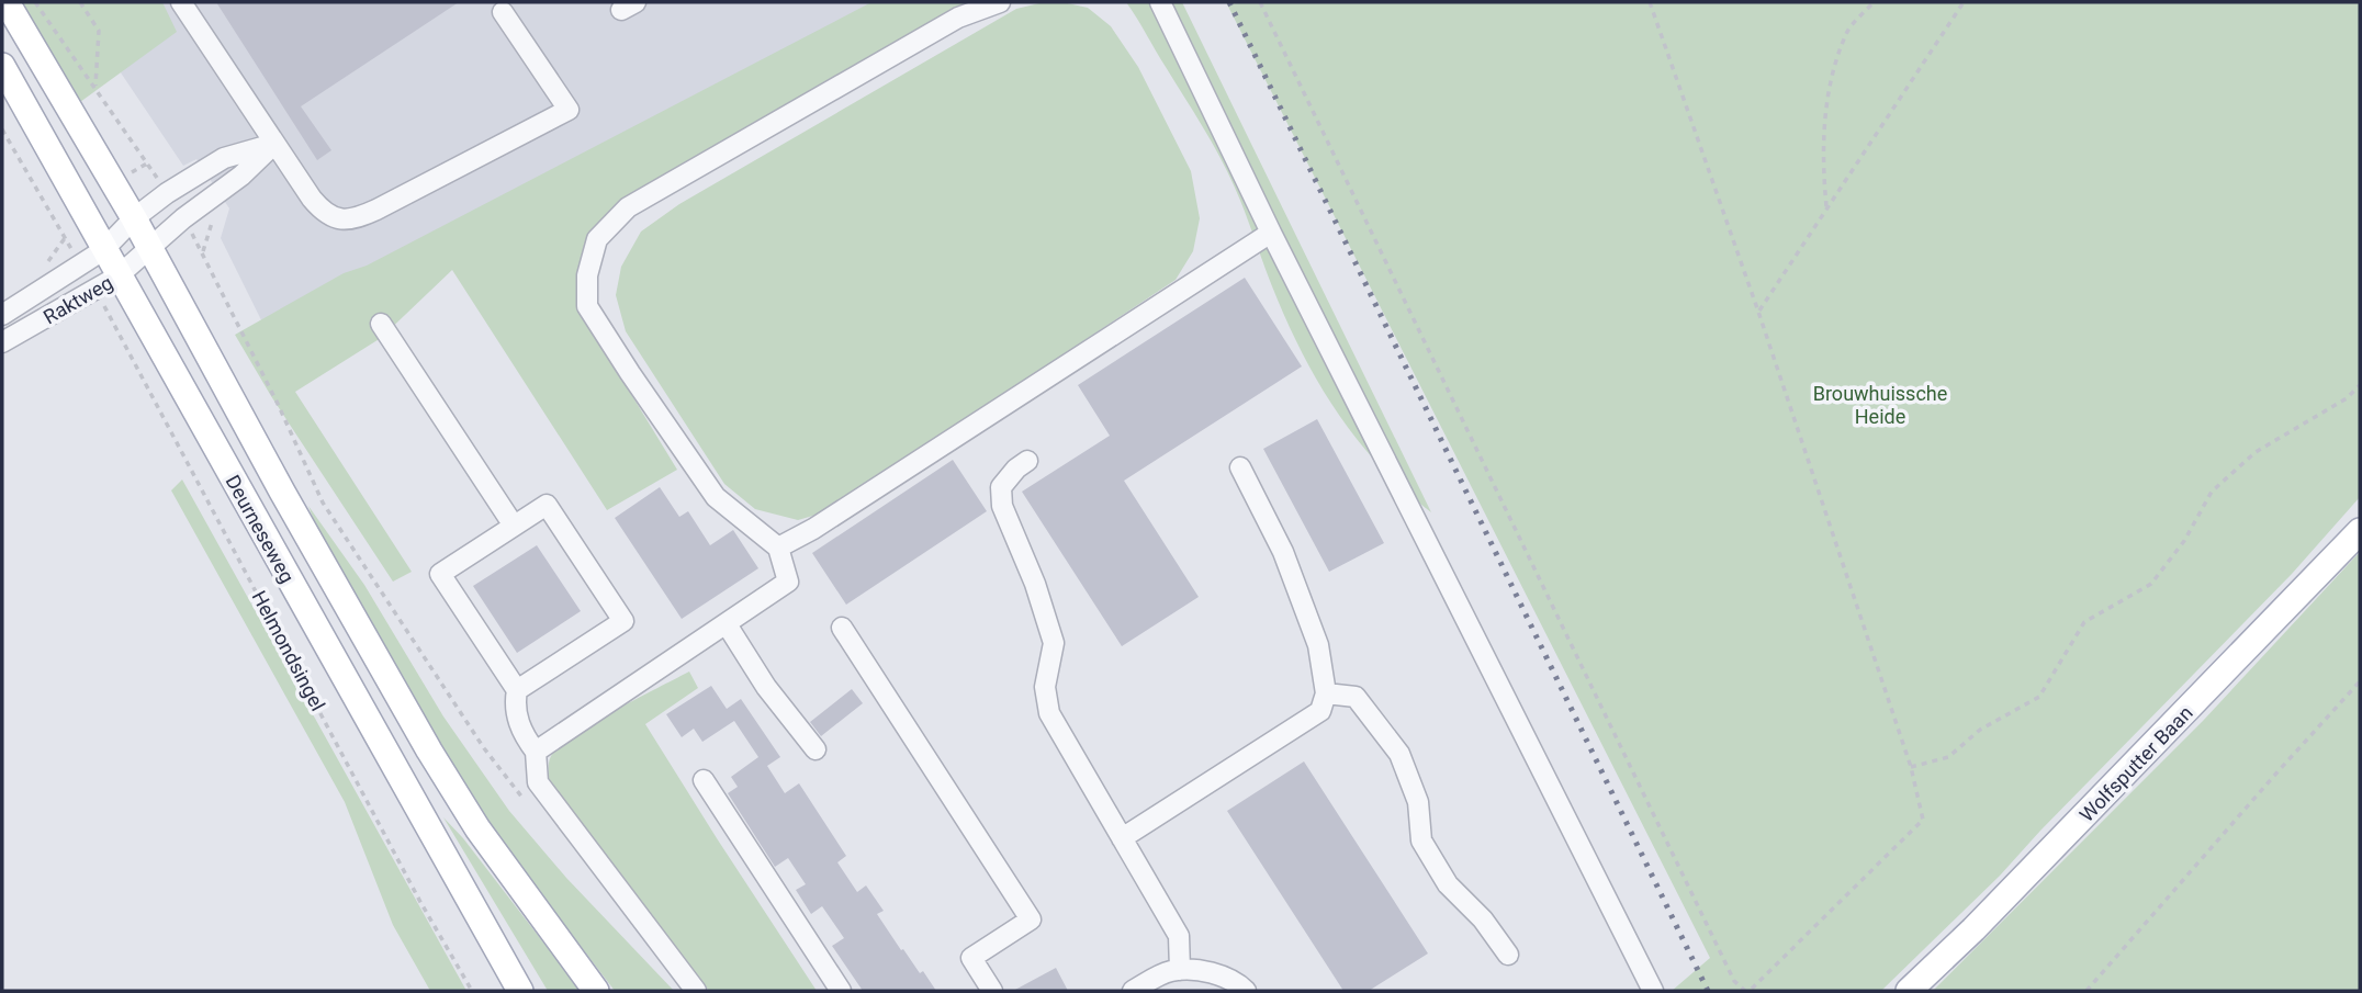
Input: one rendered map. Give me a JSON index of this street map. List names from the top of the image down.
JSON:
{
  "streets": {
    "main road": ["Deurneseweg", "Wolfsputter Baan"],
    "street": ["Raktweg"],
    "path": ["Helmondsingel"]
  },
  "crossings": [
    ["Raktweg", "Deurneseweg"]
  ],
  "parks": ["Brouwhuissche Heide"]
}
